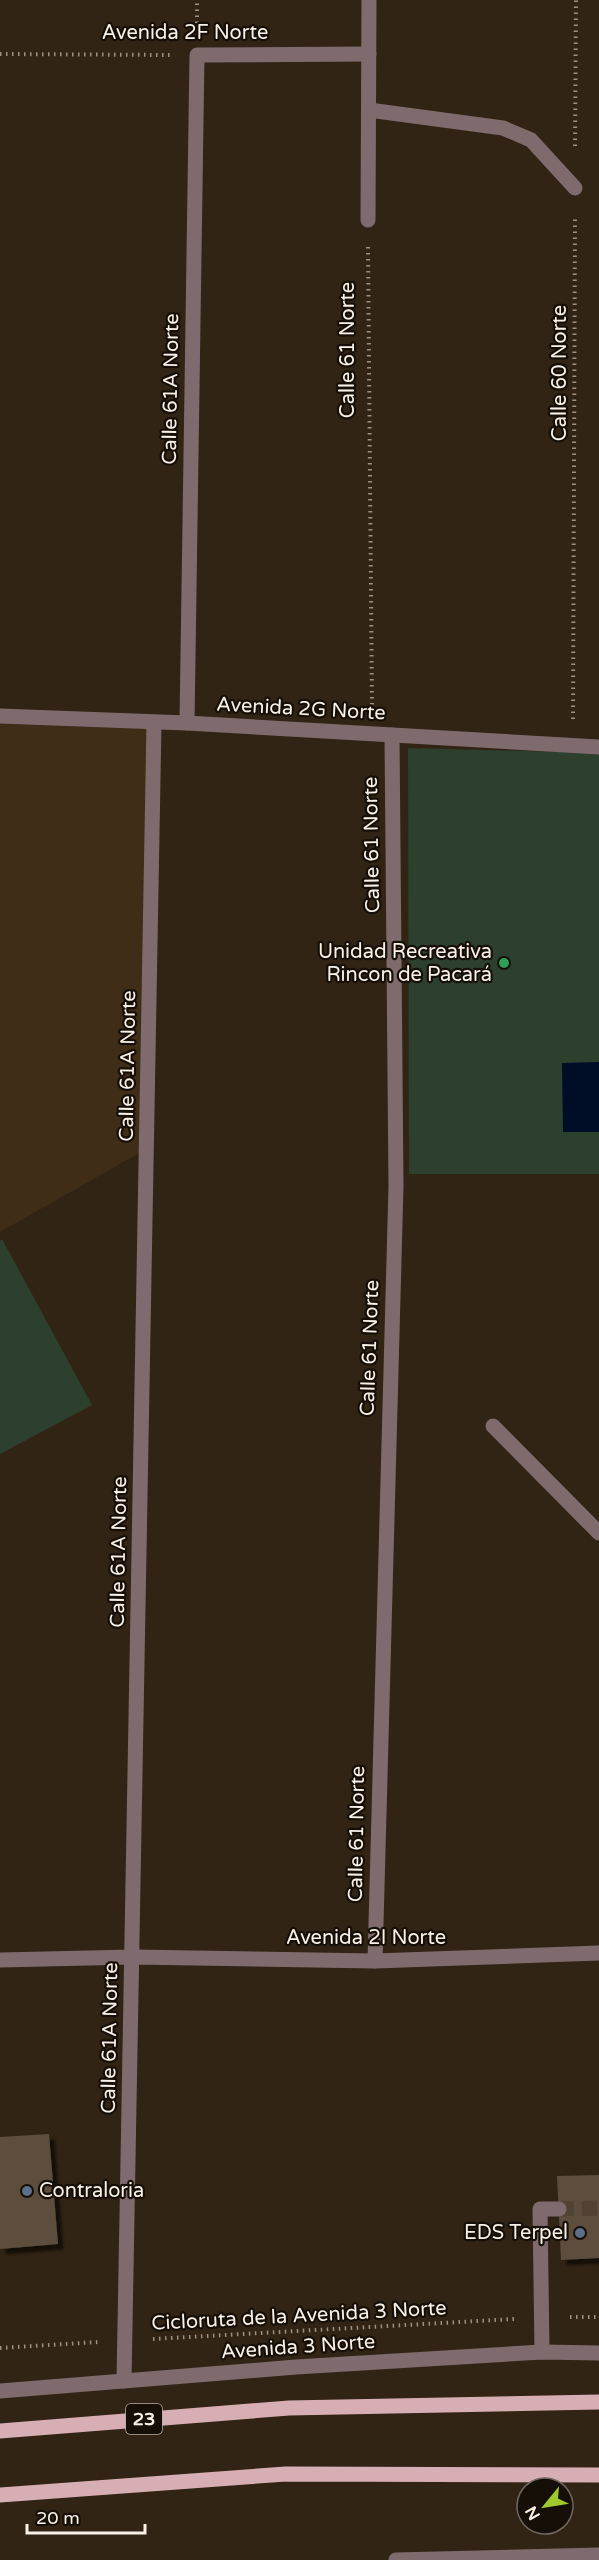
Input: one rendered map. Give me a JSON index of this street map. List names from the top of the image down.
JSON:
{
  "streets": {
    "main road": ["23"],
    "street": [
      "Avenida 2F Norte",
      "Calle 61 Norte",
      "Calle 61A Norte",
      "Avenida 2G Norte",
      "Avenida 2I Norte",
      "Avenida 3 Norte"
    ],
    "path": ["Calle 60 Norte", "Cicloruta de la Avenida 3 Norte"]
  },
  "crossings": [
    ["Avenida 2F Norte", "Calle 61A Norte"],
    ["Calle 61 Norte", "Avenida 2G Norte"],
    ["Calle 61 Norte", "Avenida 2I Norte"],
    ["Calle 60 Norte", "Avenida 2G Norte"],
    ["Calle 61A Norte", "Avenida 2G Norte"],
    ["Calle 61A Norte", "Avenida 2I Norte"],
    ["Calle 61A Norte", "Cicloruta de la Avenida 3 Norte"],
    ["Calle 61A Norte", "Avenida 3 Norte"]
  ],
  "places": ["Unidad Recreativa Rincon de Pacará", "Contraloria", "EDS Terpel"],
  "scale_bar": "20 m",
  "north": "bottom left"
}
